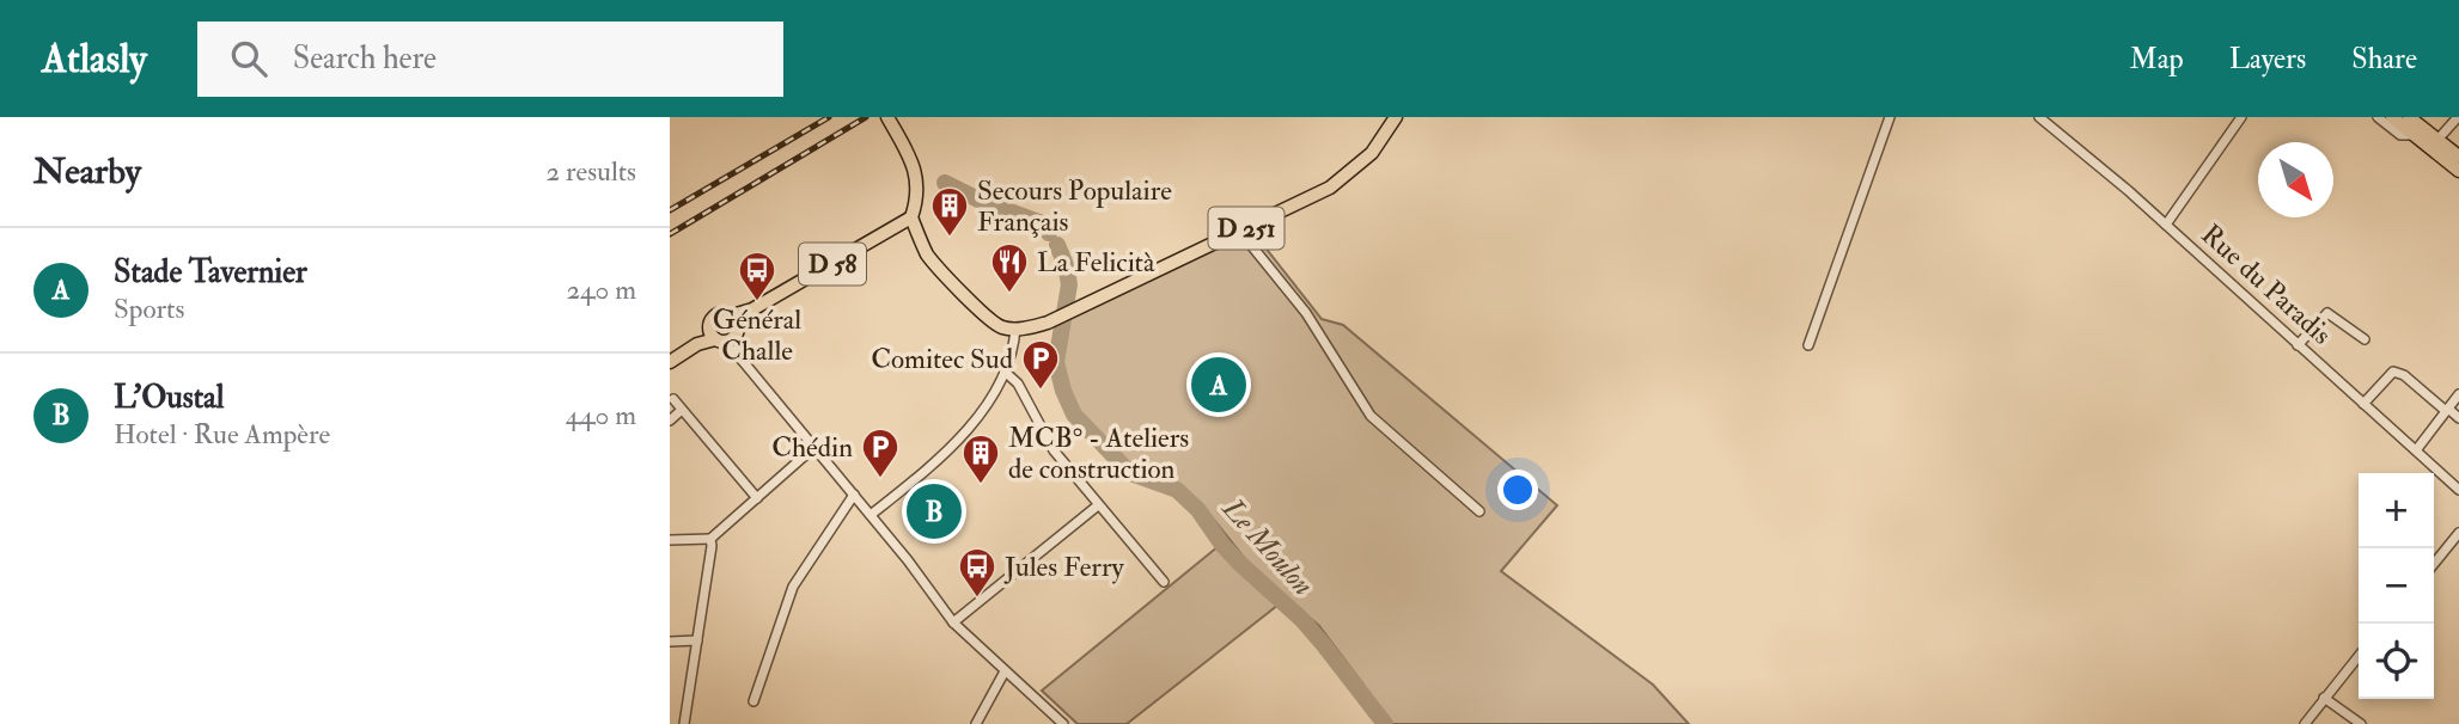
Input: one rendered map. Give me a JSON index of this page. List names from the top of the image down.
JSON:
{
  "streets": {
    "main road": ["D 251", "D 58"],
    "street": ["Rue du Paradis"]
  },
  "water": ["Le Moulon"],
  "places": {
    "building": ["Secours Populaire Français", "MCB° - Ateliers de construction"],
    "restaurant": ["La Felicità"],
    "bus stop": ["Général Challe", "Jules Ferry"],
    "parking": ["Comitec Sud", "Chédin"]
  },
  "north": "bottom right",
  "page": {
    "header": "Atlasly",
    "search": "Search here",
    "nav": ["Map", "Layers", "Share"],
    "heading": ["Nearby", "2 results"],
    "list": [
      {
        "mark": "A",
        "name": "Stade Tavernier",
        "note": "Sports",
        "value": "240 m"
      },
      {
        "mark": "B",
        "name": "L'Oustal",
        "note": "Hotel · Rue Ampère",
        "value": "440 m"
      }
    ],
    "pins": ["A", "B"],
    "map_buttons": ["+", "−"]
  }
}
